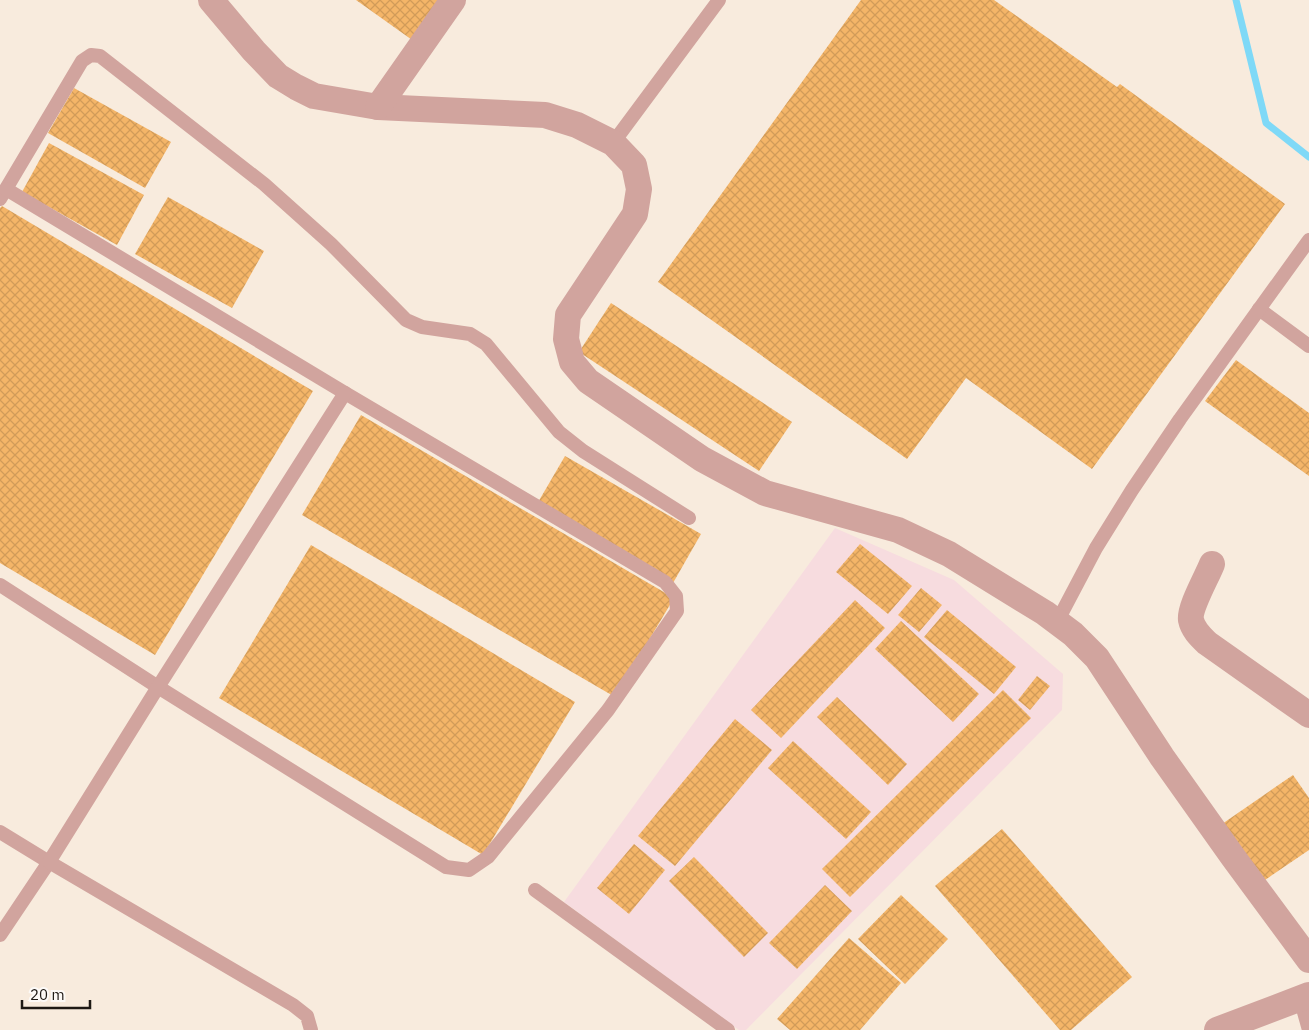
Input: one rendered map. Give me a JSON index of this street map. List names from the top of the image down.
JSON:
{
  "scale_bar": "20 m"
}
